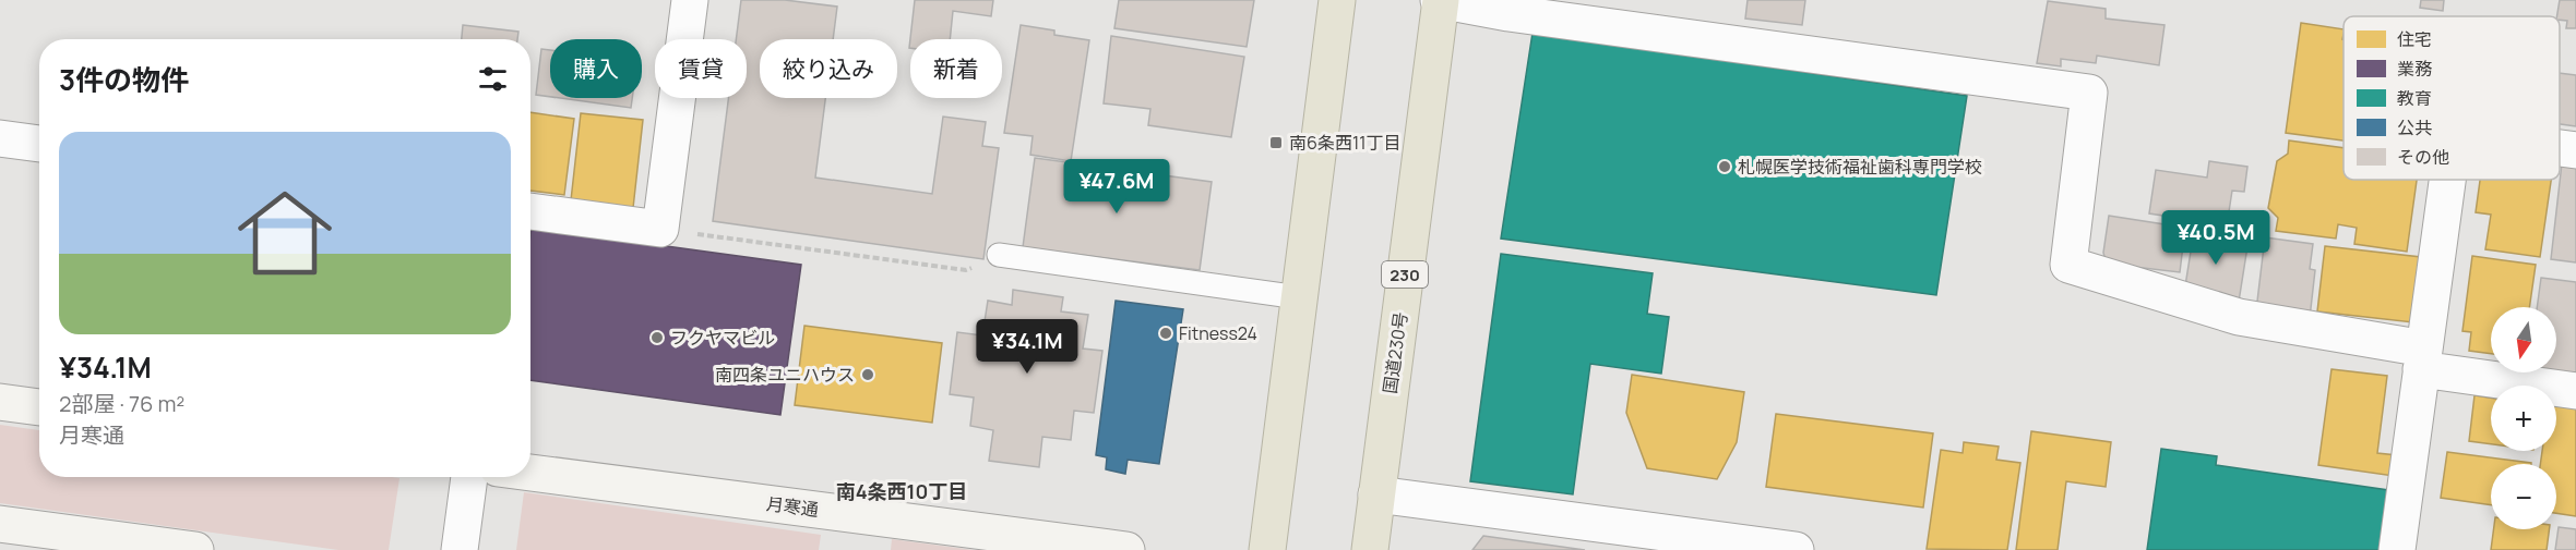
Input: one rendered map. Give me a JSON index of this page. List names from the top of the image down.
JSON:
{
  "streets": {
    "highway": ["230", "国道230号"],
    "street": ["月寒通"]
  },
  "districts": ["南4条西10丁目"],
  "places": {
    "transit": ["南6条西11丁目"],
    "other": [
      "札幌医学技術福祉歯科専門学校",
      "Fitness24",
      "フクヤマビル",
      "南四条ユニハウス"
    ]
  },
  "legend": [
    "住宅",
    "業務",
    "教育",
    "公共",
    "その他"
  ],
  "north": "bottom",
  "page": {
    "chip": [
      "購入",
      "賃貸",
      "絞り込み",
      "新着"
    ],
    "heading": "3件の物件",
    "list": [
      {
        "name": "¥34.1M",
        "note": "2部屋 · 76 m² · 月寒通"
      }
    ],
    "price": ["¥47.6M", "¥40.5M", "¥34.1M"],
    "map_buttons": ["+", "−"]
  }
}
